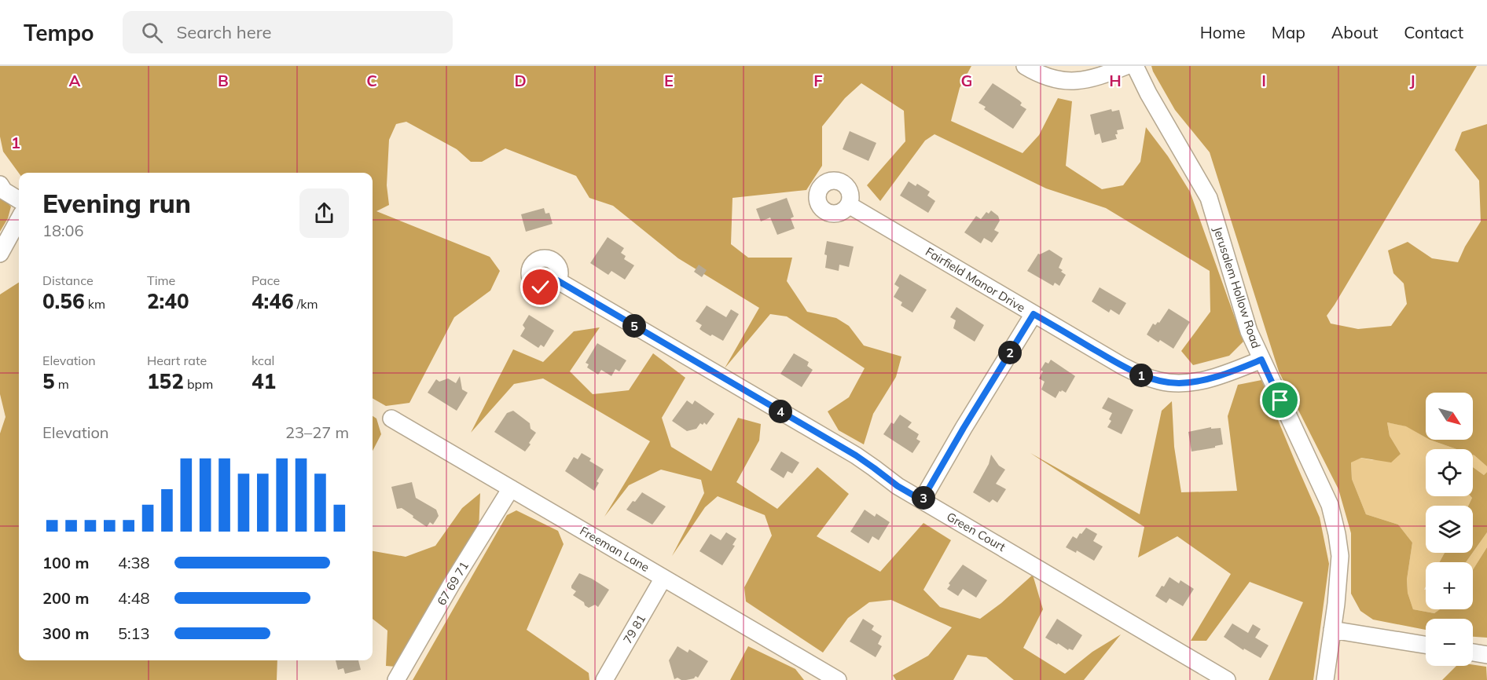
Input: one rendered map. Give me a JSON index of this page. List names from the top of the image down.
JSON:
{
  "streets": {
    "street": [
      "Fairfield Manor Drive",
      "Jerusalem Hollow Road",
      "Green Court",
      "Freeman Lane",
      "67 69 71",
      "79 81"
    ]
  },
  "crossings": [
    ["Fairfield Manor Drive", "Jerusalem Hollow Road"],
    ["Freeman Lane", "67 69 71"],
    ["Freeman Lane", "79 81"]
  ],
  "north": "bottom right",
  "page": {
    "header": "Tempo",
    "search": "Search here",
    "nav": [
      "Home",
      "Map",
      "About",
      "Contact"
    ],
    "heading": ["Evening run", "18:06"],
    "stats": [
      ["Distance", "0.56 km"],
      ["Time", "2:40"],
      ["Pace", "4:46 /km"],
      ["Elevation", "5 m"],
      ["Heart rate", "152 bpm"],
      ["kcal", "41"]
    ],
    "pins": [
      "5",
      "2",
      "1",
      "4",
      "3"
    ],
    "map_buttons": ["+", "−"],
    "chart": ["Elevation", "23–27 m"],
    "list": [
      {
        "name": "100 m",
        "note": "4:38"
      },
      {
        "name": "200 m",
        "note": "4:48"
      },
      {
        "name": "300 m",
        "note": "5:13"
      }
    ]
  },
  "grid": {
    "columns": [
      "A",
      "B",
      "C",
      "D",
      "E",
      "F",
      "G",
      "H",
      "I",
      "J"
    ],
    "rows": ["1"]
  }
}
